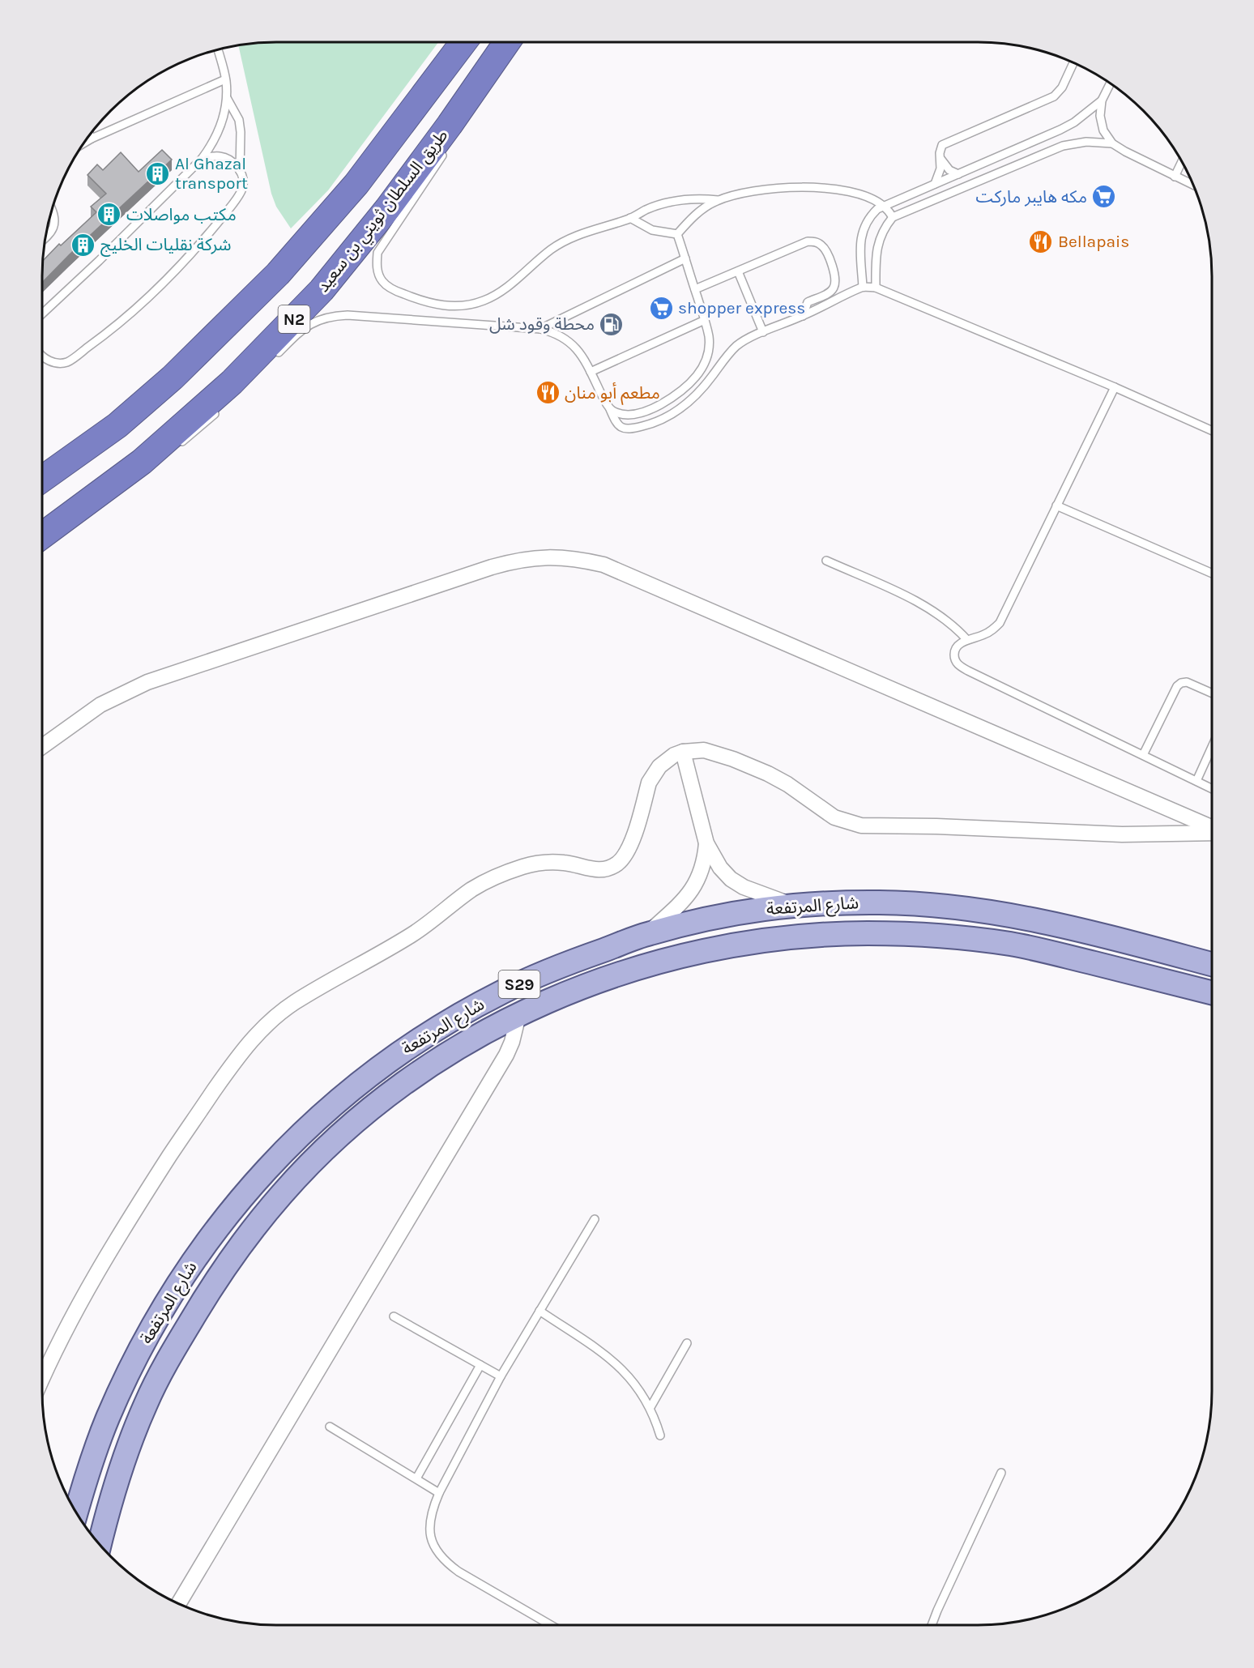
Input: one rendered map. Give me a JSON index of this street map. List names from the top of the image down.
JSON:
{
  "streets": {
    "highway": ["طريق السلطان ثويني بن سعيد", "N2"],
    "main road": ["شارع المرتفعة", "S29"]
  },
  "places": {
    "building": ["Al Ghazal transport", "مكتب مواصلات", "شركة نقليات الخليج"],
    "supermarket": ["مكه هايبر ماركت", "shopper express"],
    "restaurant": ["Bellapais", "مطعم أبو منان"],
    "fuel station": ["محطة وقود شل"]
  }
}
